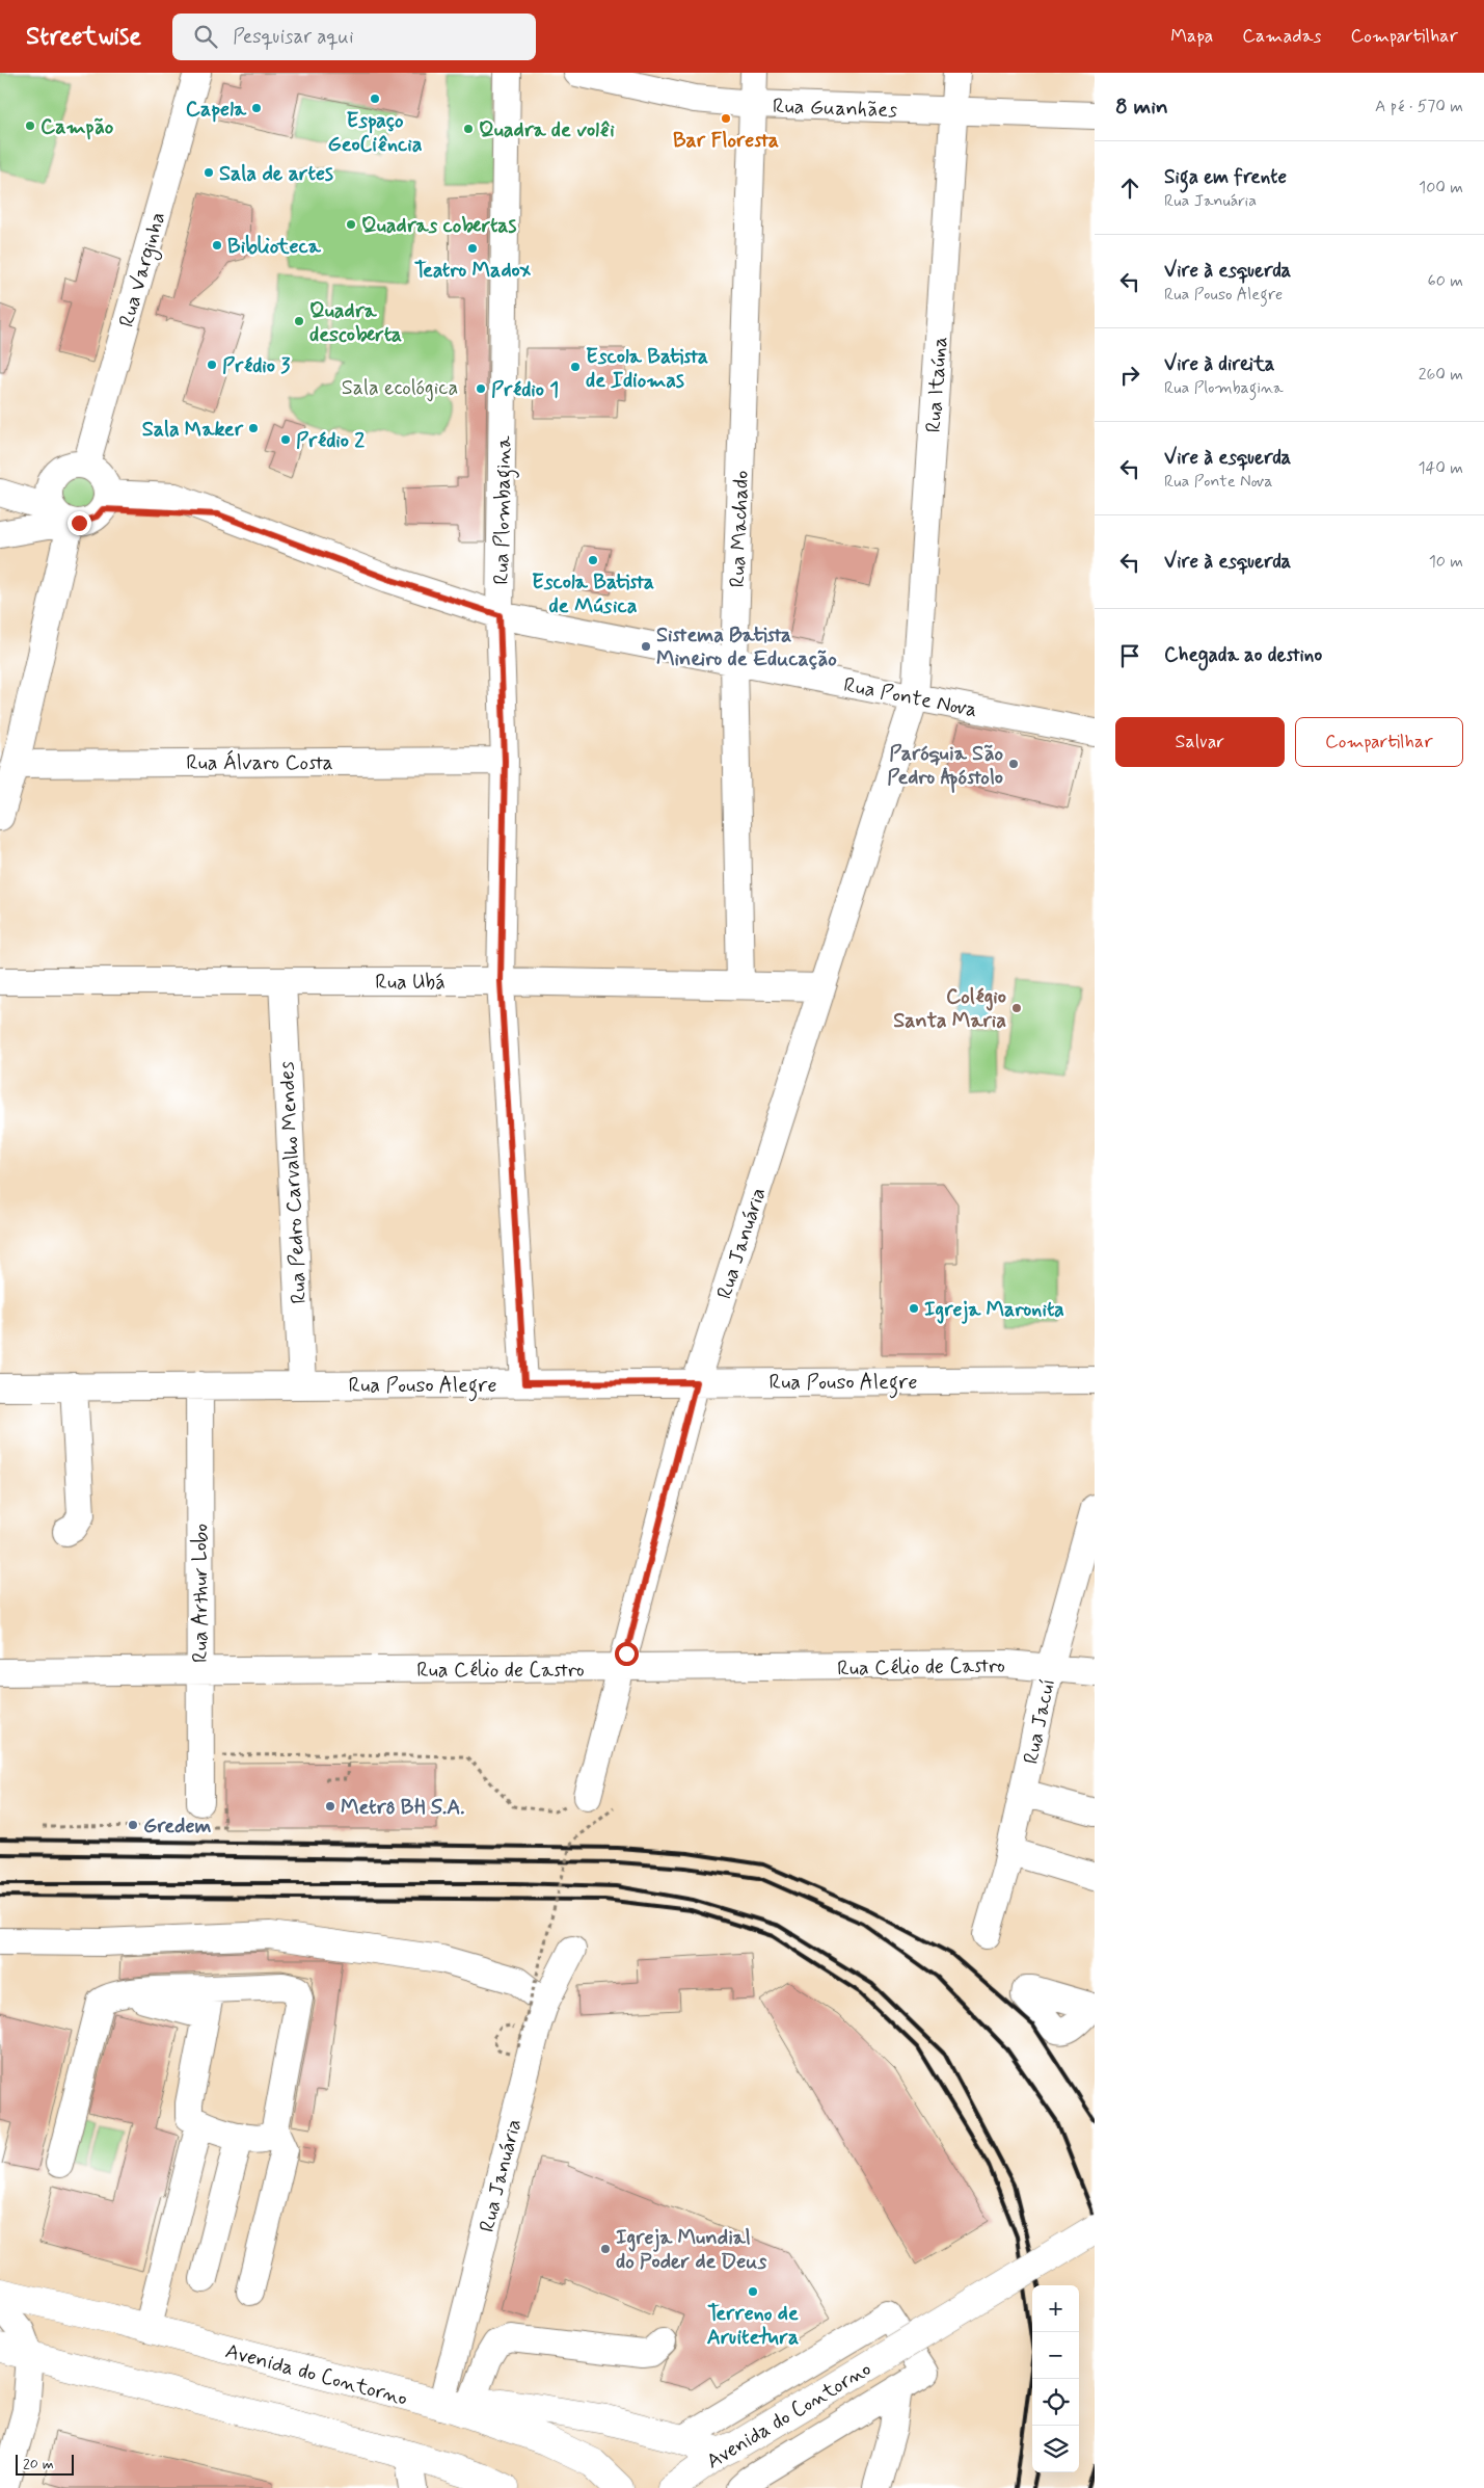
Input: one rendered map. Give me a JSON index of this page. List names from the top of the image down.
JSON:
{
  "streets": {
    "main road": ["Avenida do Contorno"],
    "street": [
      "Rua Guanhães",
      "Rua Varginha",
      "Rua Itaúna",
      "Rua Plombagina",
      "Rua Machado",
      "Rua Ponte Nova",
      "Rua Álvaro Costa",
      "Rua Ubá",
      "Rua Pedro Carvalho Mendes",
      "Rua Januária",
      "Rua Pouso Alegre",
      "Rua Arthur Lobo",
      "Rua Célio de Castro",
      "Rua Jacuí"
    ]
  },
  "crossings": [
    ["Rua Guanhães", "Rua Itaúna"],
    ["Rua Guanhães", "Rua Machado"],
    ["Rua Varginha", "Rua Ponte Nova"],
    ["Rua Itaúna", "Rua Ponte Nova"],
    ["Rua Itaúna", "Rua Januária"],
    ["Rua Plombagina", "Rua Ponte Nova"],
    ["Rua Plombagina", "Rua Álvaro Costa"],
    ["Rua Plombagina", "Rua Ubá"],
    ["Rua Plombagina", "Rua Pouso Alegre"],
    ["Rua Machado", "Rua Ponte Nova"],
    ["Rua Machado", "Rua Ubá"],
    ["Rua Ponte Nova", "Rua Januária"],
    ["Rua Ubá", "Rua Pedro Carvalho Mendes"],
    ["Rua Ubá", "Rua Januária"],
    ["Rua Pedro Carvalho Mendes", "Rua Pouso Alegre"],
    ["Rua Januária", "Rua Pouso Alegre"],
    ["Rua Januária", "Rua Célio de Castro"],
    ["Rua Januária", "Avenida do Contorno"],
    ["Rua Pouso Alegre", "Rua Arthur Lobo"],
    ["Rua Arthur Lobo", "Rua Célio de Castro"],
    ["Rua Célio de Castro", "Rua Jacuí"]
  ],
  "parks": ["Sala ecológica"],
  "places": [
    "Espaço GeoCiência",
    "Capela",
    "Bar Floresta",
    "Campão",
    "Quadra de volêi",
    "Sala de artes",
    "Quadras cobertas",
    "Biblioteca",
    "Teatro Madox",
    "Quadra descoberta",
    "Prédio 3",
    "Escola Batista de Idiomas",
    "Prédio 1",
    "Sala Maker",
    "Prédio 2",
    "Escola Batista de Música",
    "Sistema Batista Mineiro de Educação",
    "Paróquia São Pedro Apóstolo",
    "Colégio Santa Maria",
    "Igreja Maronita",
    "Metrô BH S.A.",
    "Gredem",
    "Igreja Mundial do Poder de Deus",
    "Terreno de Aruitetura"
  ],
  "scale_bar": "20 m",
  "page": {
    "header": "Streetwise",
    "search": "Pesquisar aqui",
    "nav": ["Mapa", "Camadas", "Compartilhar"],
    "heading": ["8 min", "A pé · 570 m"],
    "list": [
      ["Siga em frente", "Rua Januária", "100 m"],
      ["Vire à esquerda", "Rua Pouso Alegre", "60 m"],
      ["Vire à direita", "Rua Plombagina", "260 m"],
      ["Vire à esquerda", "Rua Ponte Nova", "140 m"],
      ["Vire à esquerda", "10 m"],
      "Chegada ao destino"
    ],
    "buttons": ["Salvar", "Compartilhar"],
    "map_buttons": ["+", "−"],
    "scale": "20 m"
  }
}
